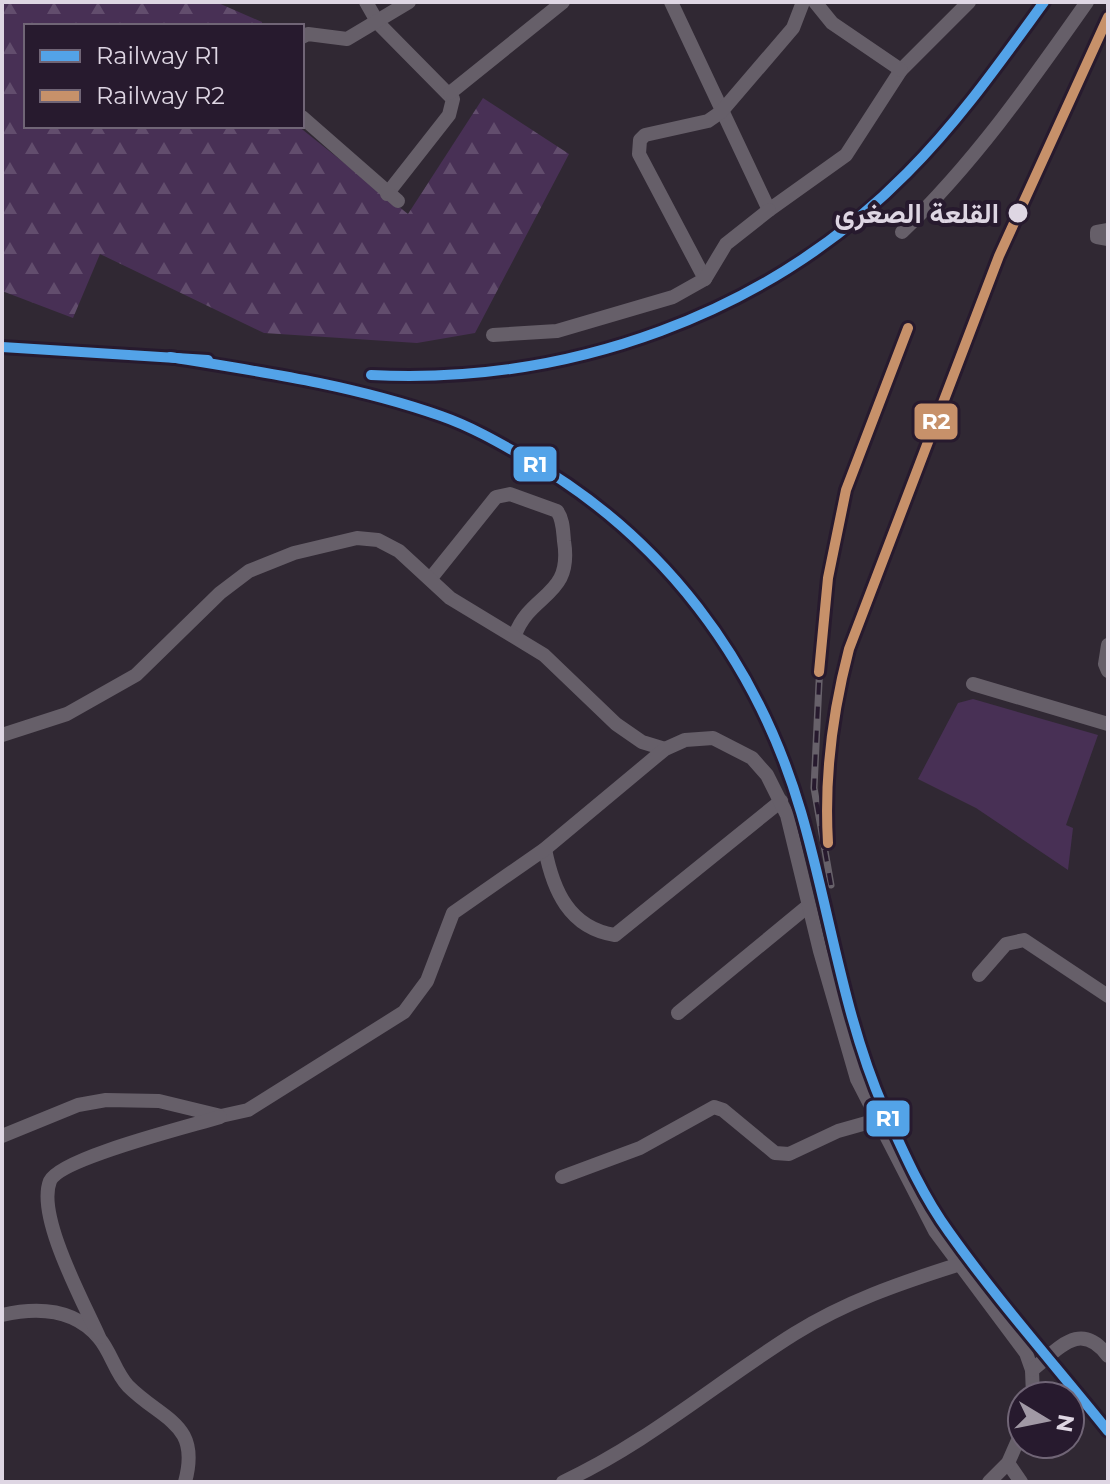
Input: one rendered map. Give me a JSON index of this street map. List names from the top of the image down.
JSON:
{
  "places": ["القلعة الصغرى"],
  "lines": ["rail line R1", "rail line R2"],
  "legend": ["Railway R1", "Railway R2"],
  "north": "right"
}
